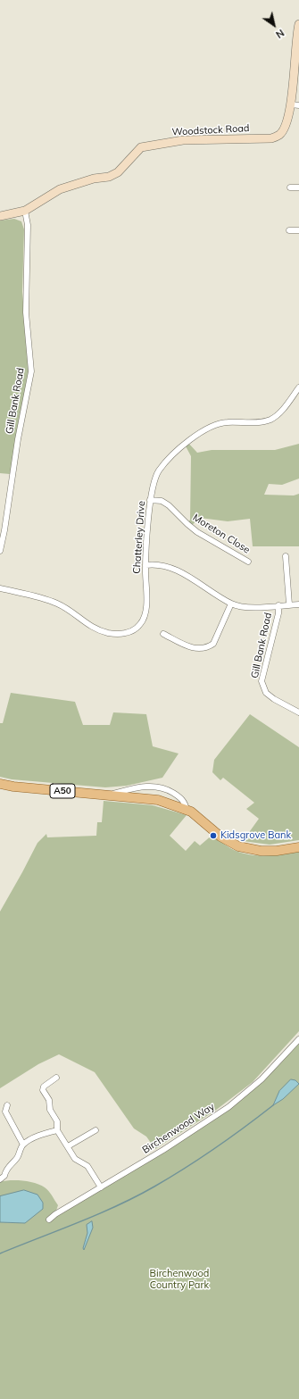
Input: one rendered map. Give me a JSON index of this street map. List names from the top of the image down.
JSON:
{
  "streets": {
    "main road": ["A50"],
    "street": [
      "Woodstock Road",
      "Gill Bank Road",
      "Moreton Close",
      "Chatterley Drive",
      "Birchenwood Way"
    ]
  },
  "crossings": [
    ["Woodstock Road", "Gill Bank Road"],
    ["Moreton Close", "Chatterley Drive"]
  ],
  "parks": ["Birchenwood Country Park"],
  "places": ["Kidsgrove Bank"],
  "north": "bottom right"
}
